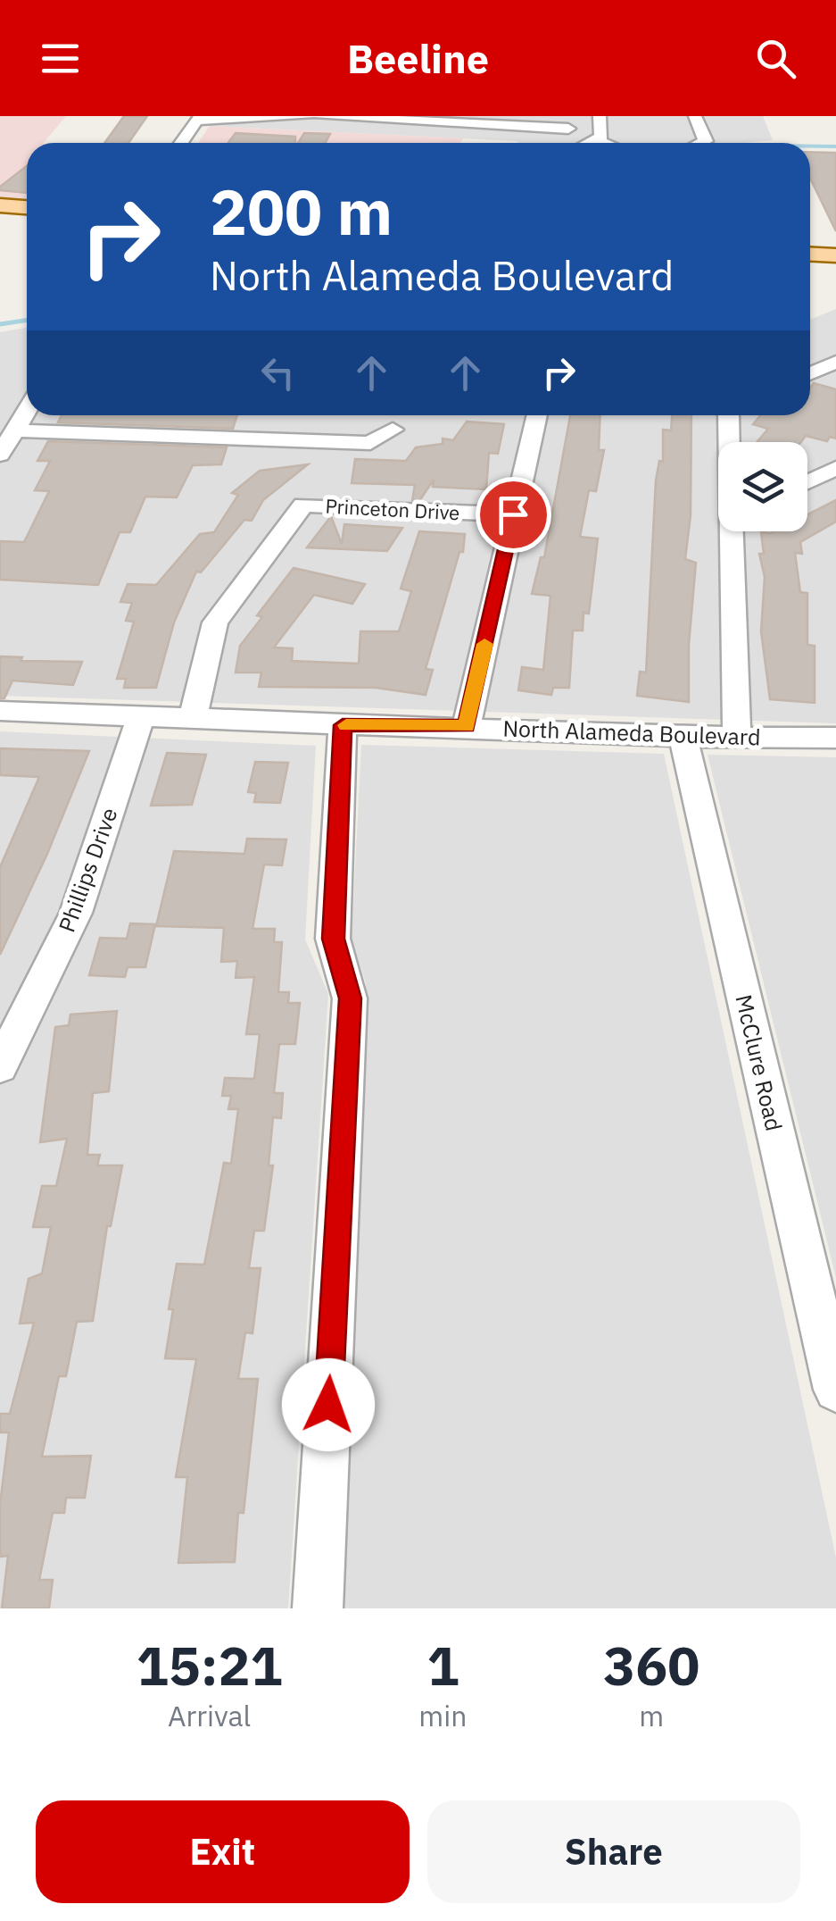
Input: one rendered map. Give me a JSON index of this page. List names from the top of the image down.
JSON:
{
  "streets": {
    "street": [
      "Princeton Drive",
      "North Alameda Boulevard",
      "Phillips Drive",
      "McClure Road"
    ]
  },
  "crossings": [
    ["Princeton Drive", "North Alameda Boulevard"],
    ["North Alameda Boulevard", "Phillips Drive"],
    ["North Alameda Boulevard", "McClure Road"]
  ],
  "page": {
    "header": "Beeline",
    "turn": ["200 m", "North Alameda Boulevard"],
    "eta": [
      "15:21",
      "Arrival",
      "1",
      "min",
      "360",
      "m"
    ],
    "buttons": ["Exit", "Share"]
  }
}
